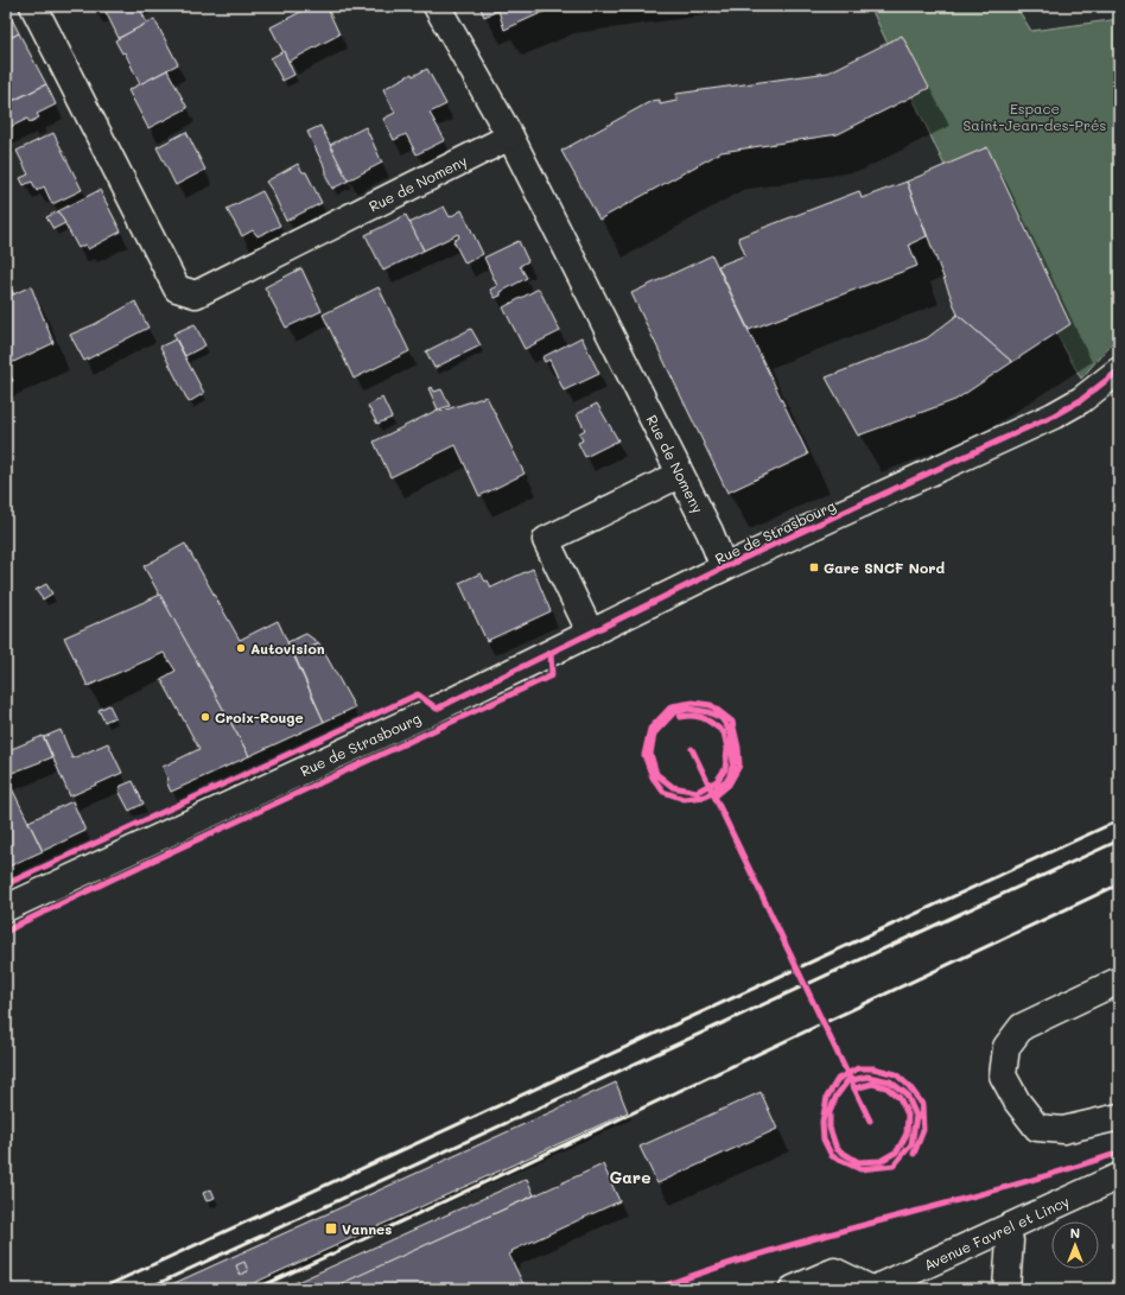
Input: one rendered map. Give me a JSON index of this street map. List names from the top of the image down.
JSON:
{
  "streets": {
    "street": ["Rue de Nomeny", "Rue de Strasbourg", "Avenue Favrel et Lincy"]
  },
  "crossings": [
    ["Rue de Nomeny", "Rue de Strasbourg"]
  ],
  "districts": ["Gare"],
  "parks": ["Espace Saint-Jean-des-Prés"],
  "places": {
    "transit": ["Gare SNCF Nord", "Vannes"],
    "other": ["Autovision", "Croix-Rouge"]
  },
  "north": "top"
}
